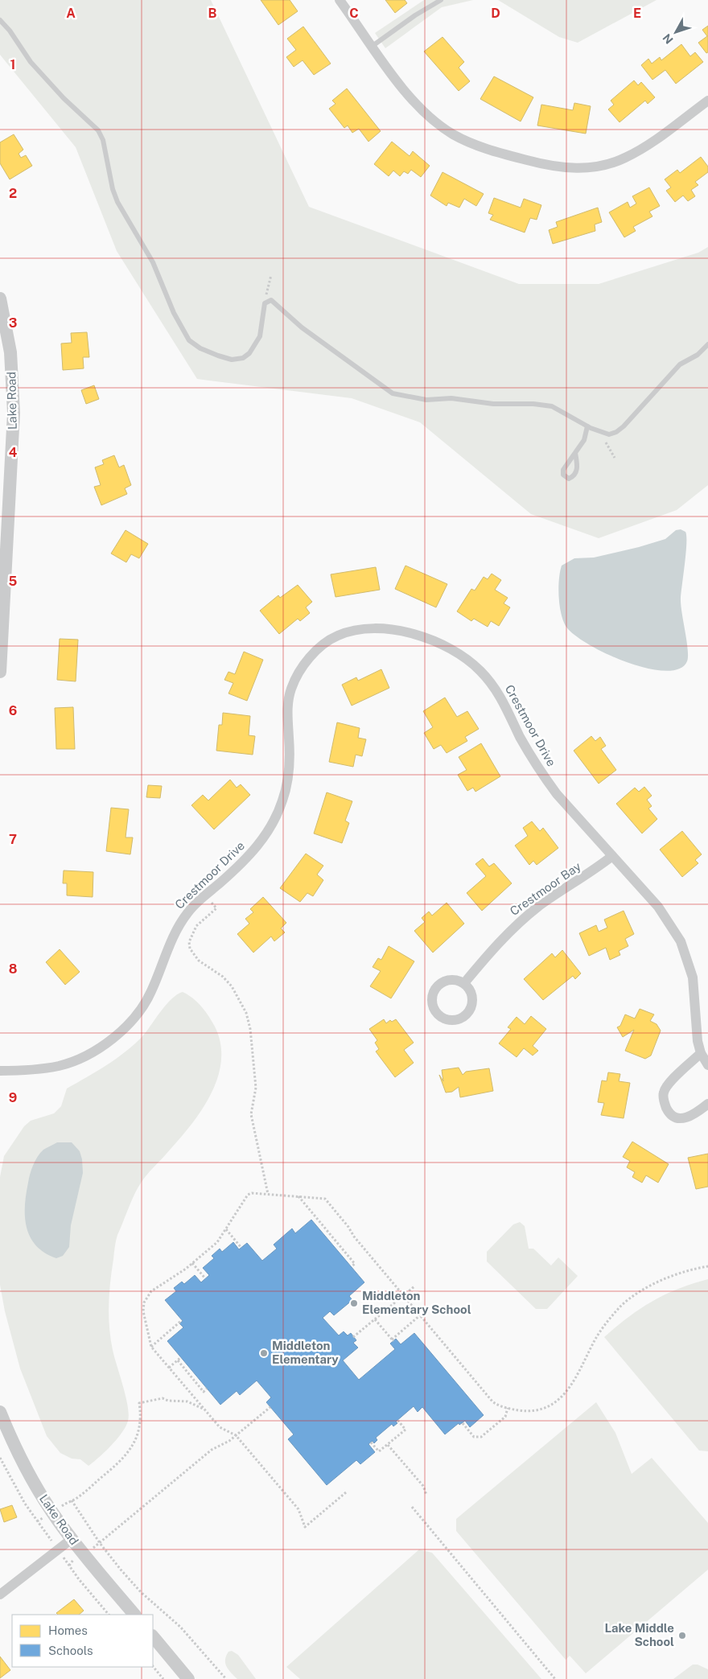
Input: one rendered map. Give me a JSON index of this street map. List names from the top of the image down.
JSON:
{
  "streets": {
    "street": ["Lake Road", "Crestmoor Drive", "Crestmoor Bay"]
  },
  "crossings": [
    ["Crestmoor Drive", "Crestmoor Bay"]
  ],
  "places": ["Middleton Elementary School", "Middleton Elementary", "Lake Middle School"],
  "legend": ["Homes", "Schools"],
  "north": "bottom left",
  "grid": {
    "columns": [
      "A",
      "B",
      "C",
      "D",
      "E"
    ],
    "rows": [
      "1",
      "2",
      "3",
      "4",
      "5",
      "6",
      "7",
      "8",
      "9"
    ]
  }
}
